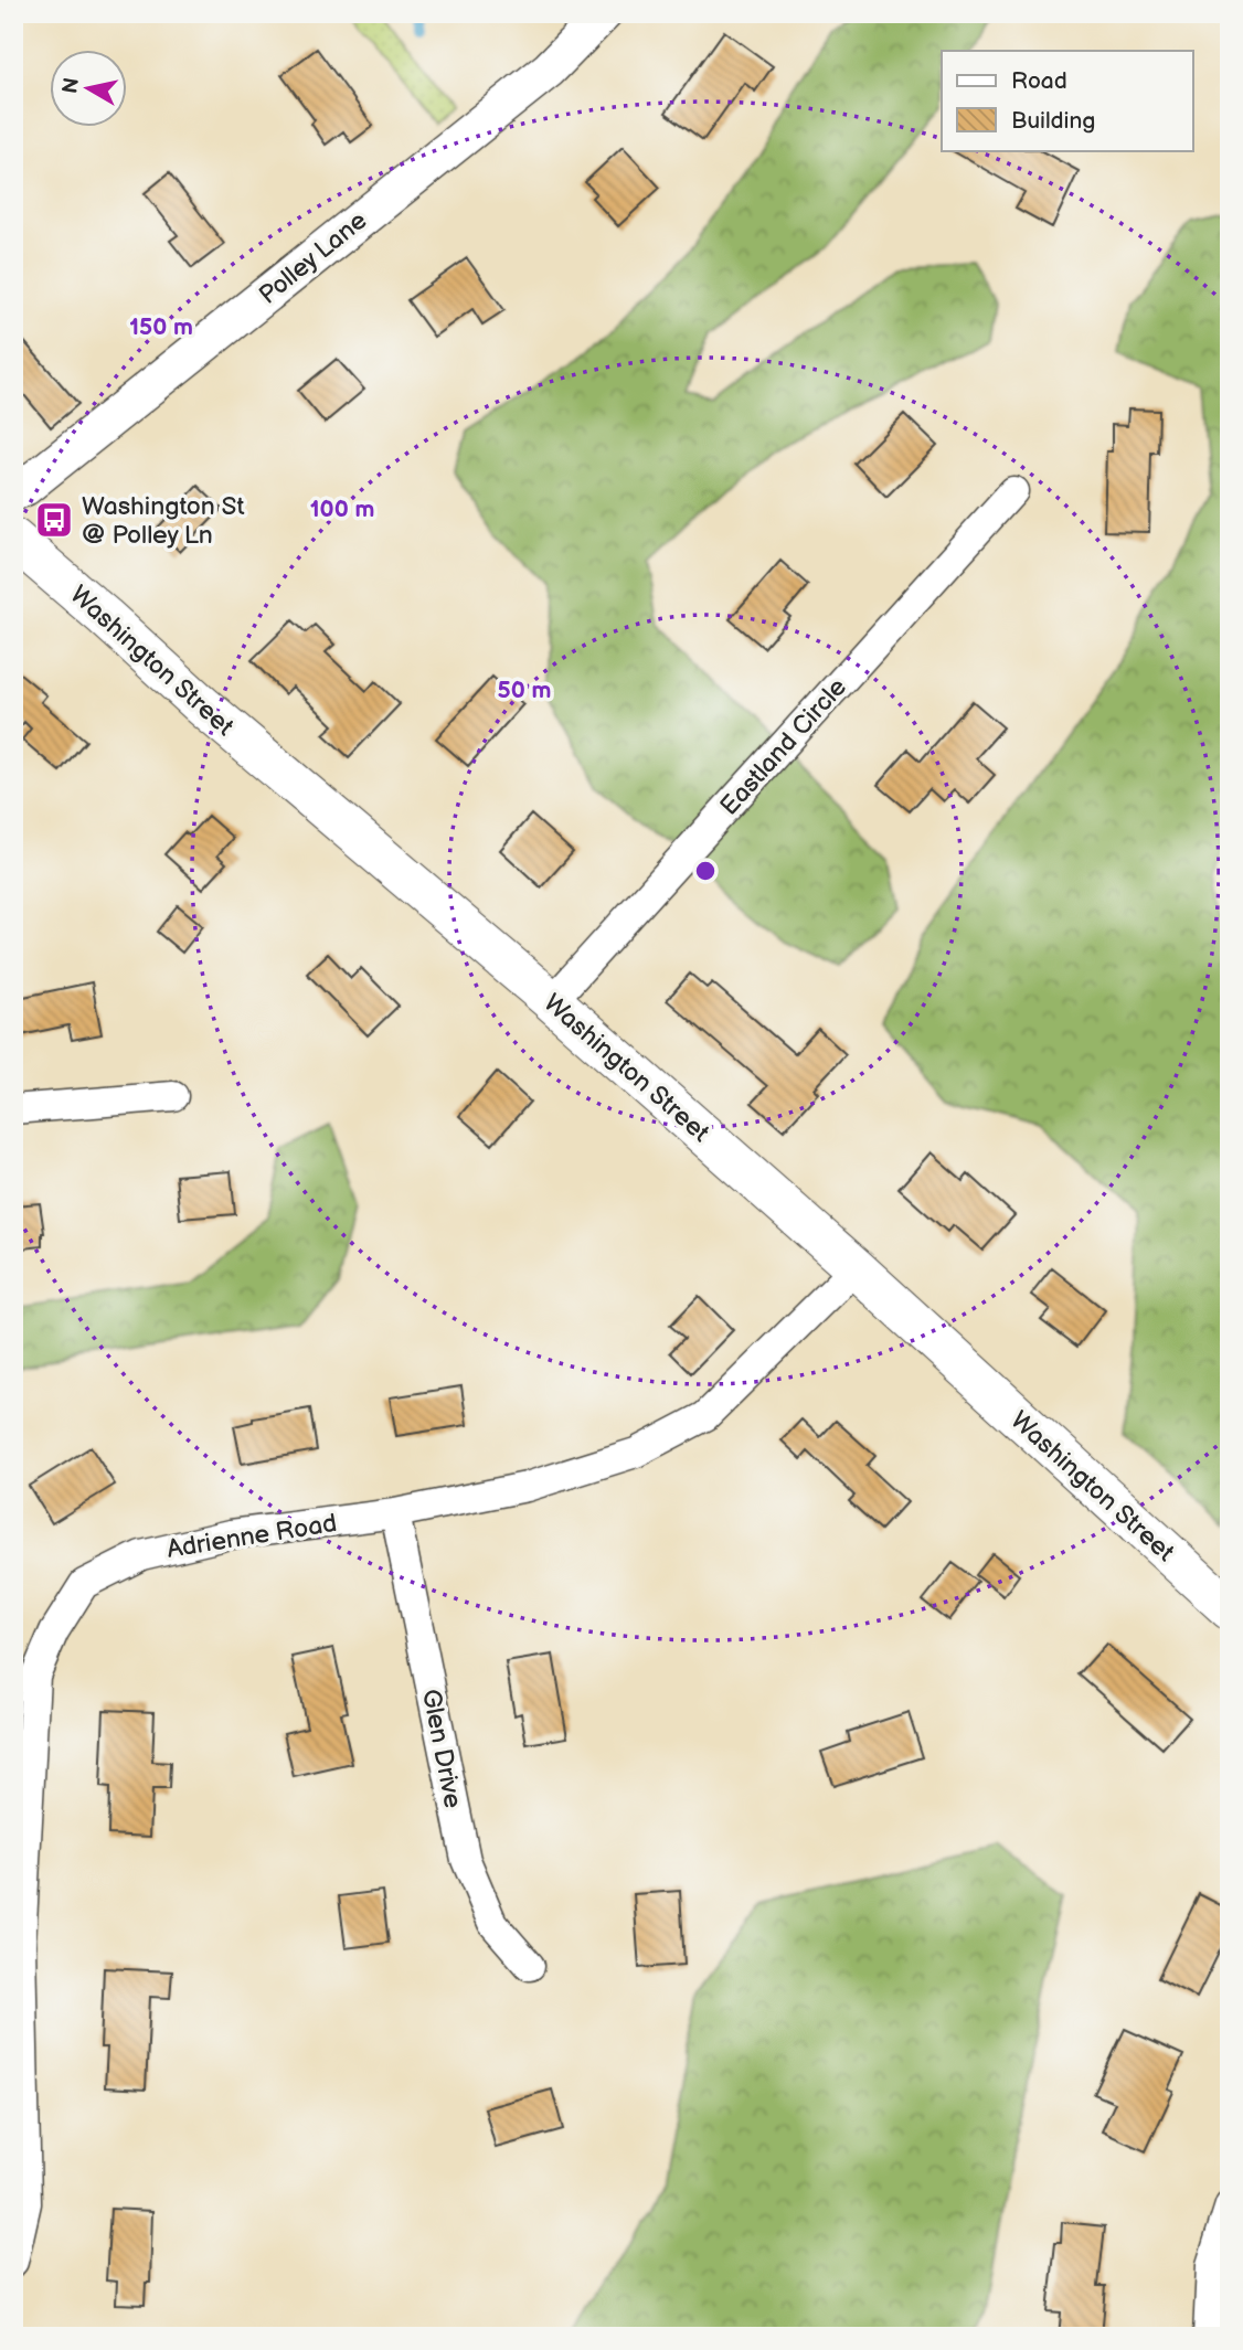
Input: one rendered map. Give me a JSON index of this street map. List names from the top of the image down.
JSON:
{
  "streets": {
    "main road": ["Washington Street"],
    "street": [
      "Polley Lane",
      "Eastland Circle",
      "Adrienne Road",
      "Glen Drive"
    ]
  },
  "crossings": [
    ["Washington Street", "Eastland Circle"],
    ["Washington Street", "Adrienne Road"],
    ["Adrienne Road", "Glen Drive"]
  ],
  "places": {
    "bus stop": ["Washington St @ Polley Ln"]
  },
  "legend": ["Road", "Building"],
  "north": "left",
  "rings": ["150 m", "100 m", "50 m"]
}
